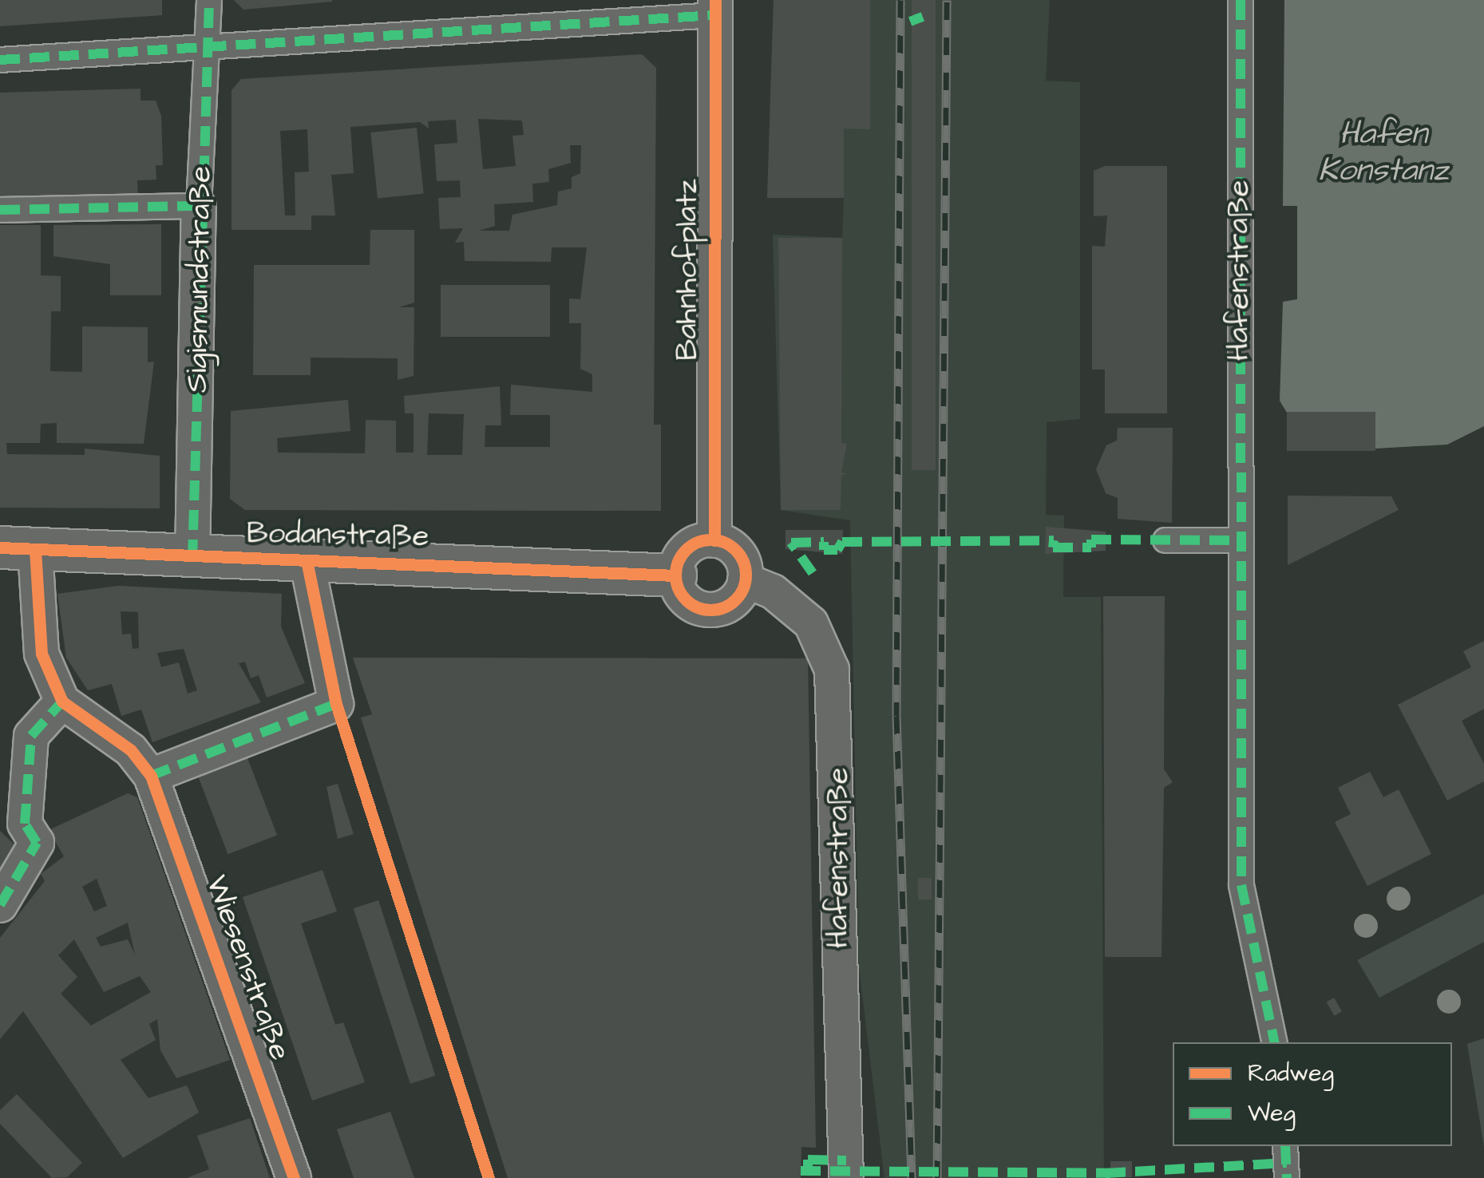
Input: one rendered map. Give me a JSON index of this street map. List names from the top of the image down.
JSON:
{
  "streets": {
    "street": [
      "Bahnhofplatz",
      "Hafenstraße",
      "Sigismundstraße",
      "Bodanstraße",
      "Wiesenstraße"
    ]
  },
  "crossings": [
    ["Bahnhofplatz", "Hafenstraße"],
    ["Bahnhofplatz", "Bodanstraße"],
    ["Hafenstraße", "Bodanstraße"],
    ["Sigismundstraße", "Bodanstraße"]
  ],
  "water": ["Hafen Konstanz"],
  "legend": ["Radweg", "Weg"]
}
